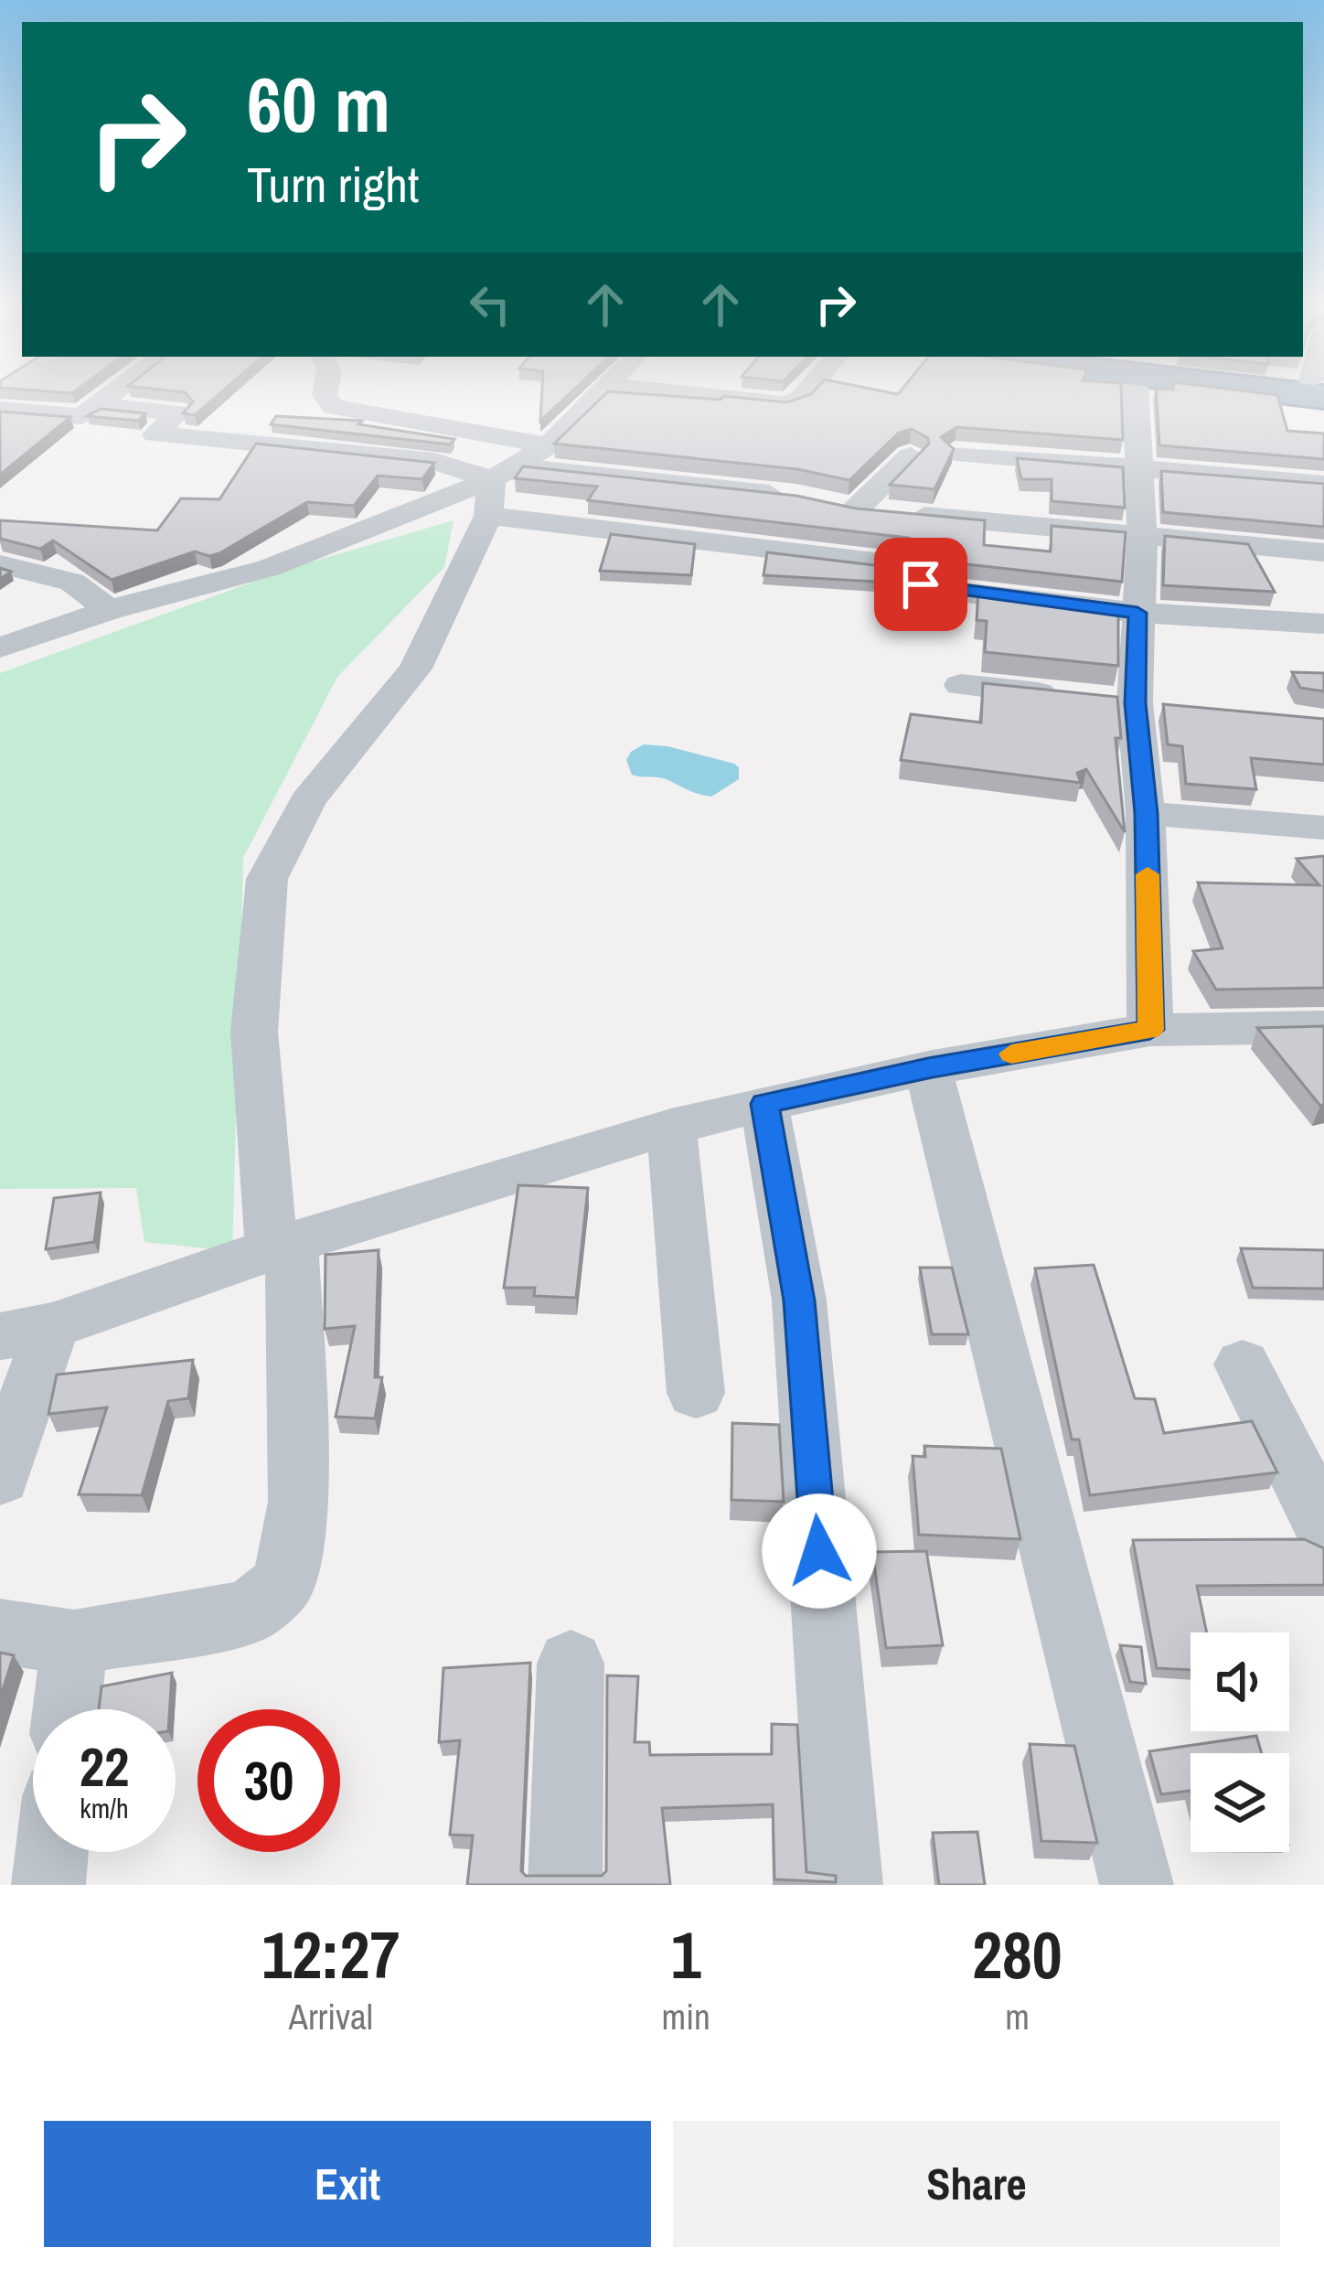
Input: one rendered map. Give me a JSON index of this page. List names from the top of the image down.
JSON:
{
  "page": {
    "turn": ["60 m", "Turn right"],
    "speed": "22 km/h",
    "limit": "30",
    "eta": [
      "12:27",
      "Arrival",
      "1",
      "min",
      "280",
      "m"
    ],
    "buttons": ["Exit", "Share"]
  }
}
